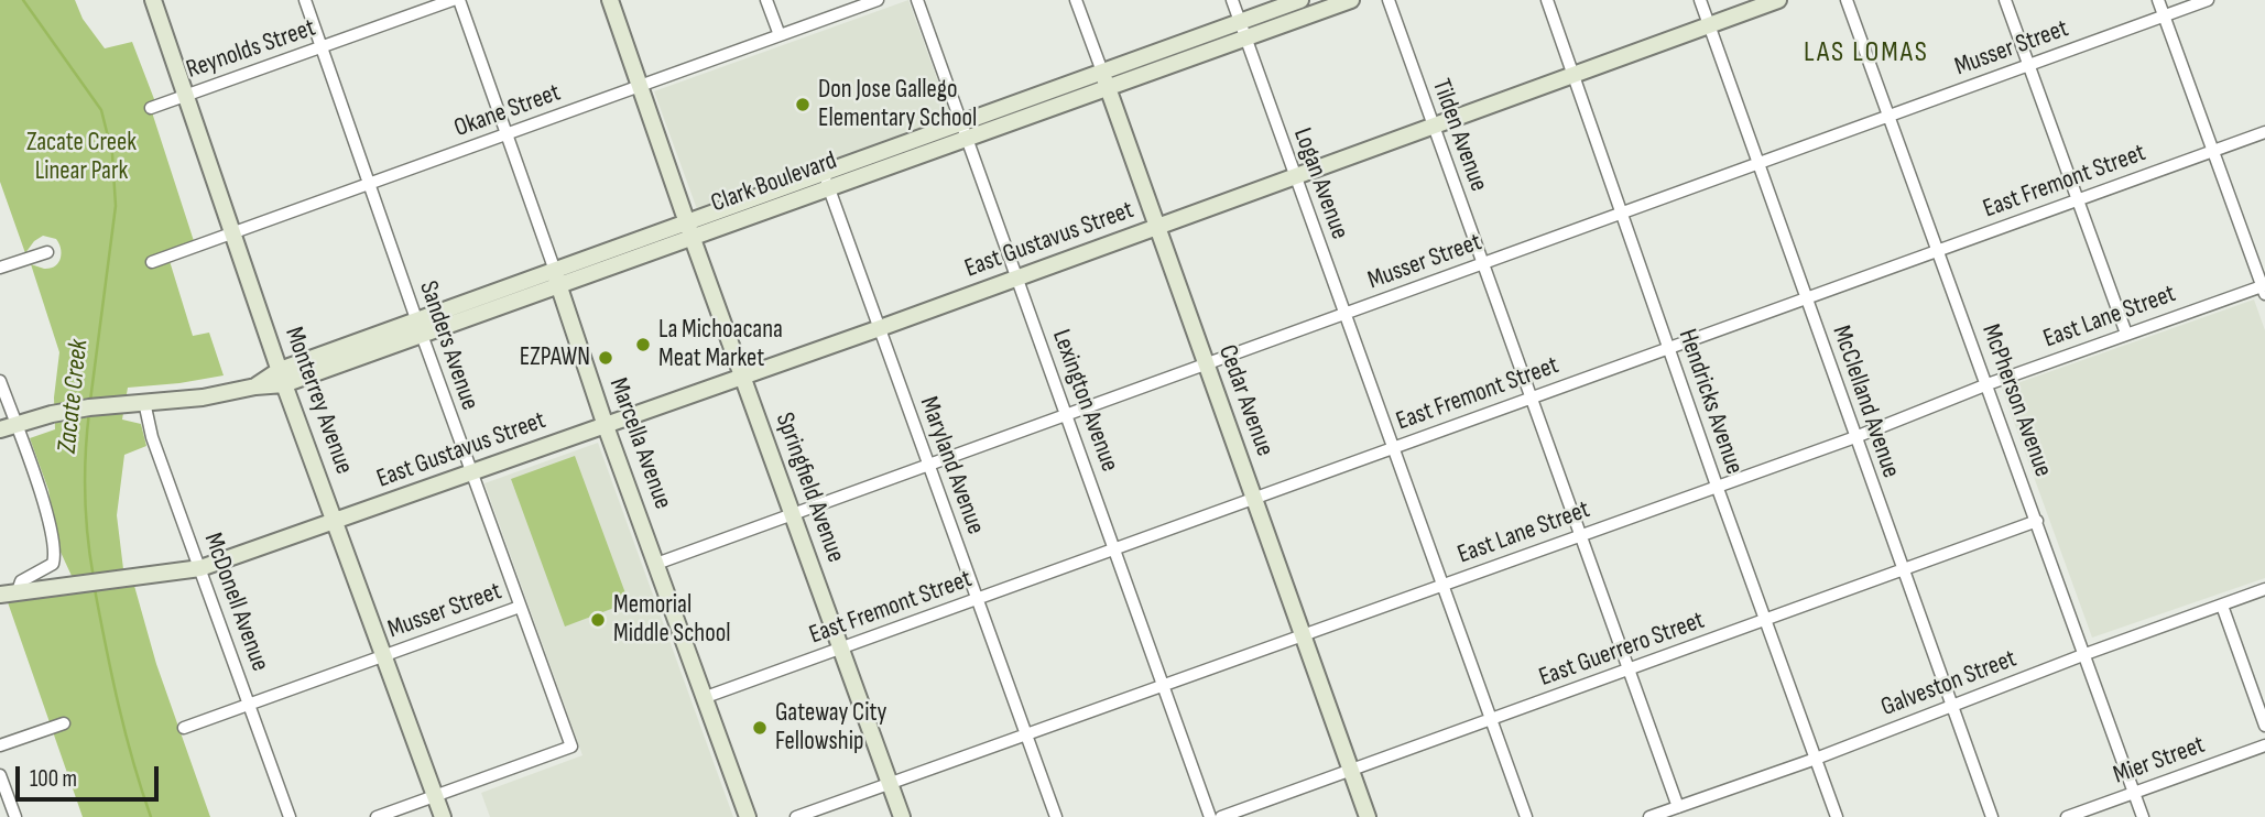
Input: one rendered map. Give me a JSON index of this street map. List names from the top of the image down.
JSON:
{
  "streets": {
    "street": [
      "Musser Street",
      "Reynolds Street",
      "Okane Street",
      "Tilden Avenue",
      "East Fremont Street",
      "Clark Boulevard",
      "Logan Avenue",
      "East Gustavus Street",
      "East Lane Street",
      "Sanders Avenue",
      "Monterrey Avenue",
      "Lexington Avenue",
      "Cedar Avenue",
      "McPherson Avenue",
      "Hendricks Avenue",
      "McClelland Avenue",
      "Marcella Avenue",
      "Maryland Avenue",
      "Springfield Avenue",
      "McDonell Avenue",
      "East Guerrero Street",
      "Galveston Street",
      "Mier Street"
    ]
  },
  "crossings": [
    ["Musser Street", "Tilden Avenue"],
    ["Musser Street", "Logan Avenue"],
    ["Musser Street", "Sanders Avenue"],
    ["Musser Street", "Monterrey Avenue"],
    ["Musser Street", "Lexington Avenue"],
    ["Musser Street", "Cedar Avenue"],
    ["Musser Street", "McPherson Avenue"],
    ["Musser Street", "Hendricks Avenue"],
    ["Musser Street", "McClelland Avenue"],
    ["Musser Street", "Marcella Avenue"],
    ["Musser Street", "Maryland Avenue"],
    ["Musser Street", "Springfield Avenue"],
    ["Musser Street", "McDonell Avenue"],
    ["Reynolds Street", "Sanders Avenue"],
    ["Reynolds Street", "Monterrey Avenue"],
    ["Okane Street", "Sanders Avenue"],
    ["Okane Street", "Monterrey Avenue"],
    ["Okane Street", "Marcella Avenue"],
    ["Okane Street", "Springfield Avenue"],
    ["Tilden Avenue", "East Fremont Street"],
    ["Tilden Avenue", "East Gustavus Street"],
    ["Tilden Avenue", "East Lane Street"],
    ["Tilden Avenue", "East Guerrero Street"],
    ["Tilden Avenue", "Galveston Street"],
    ["East Fremont Street", "Logan Avenue"],
    ["East Fremont Street", "Lexington Avenue"],
    ["East Fremont Street", "Cedar Avenue"],
    ["East Fremont Street", "McPherson Avenue"],
    ["East Fremont Street", "Hendricks Avenue"],
    ["East Fremont Street", "McClelland Avenue"],
    ["East Fremont Street", "Marcella Avenue"],
    ["East Fremont Street", "Maryland Avenue"],
    ["East Fremont Street", "Springfield Avenue"],
    ["Clark Boulevard", "Logan Avenue"],
    ["Clark Boulevard", "Sanders Avenue"],
    ["Clark Boulevard", "Monterrey Avenue"],
    ["Clark Boulevard", "Lexington Avenue"],
    ["Clark Boulevard", "Cedar Avenue"],
    ["Clark Boulevard", "Marcella Avenue"],
    ["Clark Boulevard", "Maryland Avenue"],
    ["Clark Boulevard", "Springfield Avenue"],
    ["Clark Boulevard", "McDonell Avenue"],
    ["Logan Avenue", "East Gustavus Street"],
    ["Logan Avenue", "East Lane Street"],
    ["Logan Avenue", "East Guerrero Street"],
    ["East Gustavus Street", "Sanders Avenue"],
    ["East Gustavus Street", "Monterrey Avenue"],
    ["East Gustavus Street", "Lexington Avenue"],
    ["East Gustavus Street", "Cedar Avenue"],
    ["East Gustavus Street", "Hendricks Avenue"],
    ["East Gustavus Street", "McClelland Avenue"],
    ["East Gustavus Street", "Marcella Avenue"],
    ["East Gustavus Street", "Maryland Avenue"],
    ["East Gustavus Street", "Springfield Avenue"],
    ["East Gustavus Street", "McDonell Avenue"],
    ["East Lane Street", "Lexington Avenue"],
    ["East Lane Street", "Cedar Avenue"],
    ["East Lane Street", "McPherson Avenue"],
    ["East Lane Street", "Hendricks Avenue"],
    ["East Lane Street", "McClelland Avenue"],
    ["East Lane Street", "Maryland Avenue"],
    ["East Lane Street", "Springfield Avenue"],
    ["Sanders Avenue", "Monterrey Avenue"],
    ["Cedar Avenue", "East Guerrero Street"],
    ["McPherson Avenue", "East Guerrero Street"],
    ["McPherson Avenue", "Galveston Street"],
    ["McPherson Avenue", "Mier Street"],
    ["Hendricks Avenue", "East Guerrero Street"],
    ["Hendricks Avenue", "Galveston Street"],
    ["McClelland Avenue", "East Guerrero Street"],
    ["McClelland Avenue", "Galveston Street"]
  ],
  "districts": ["LAS LOMAS"],
  "water": ["Zacate Creek"],
  "parks": ["Zacate Creek Linear Park"],
  "places": [
    "Don Jose Gallego Elementary School",
    "La Michoacana Meat Market",
    "EZPAWN",
    "Memorial Middle School",
    "Gateway City Fellowship"
  ],
  "scale_bar": "100 m"
}
